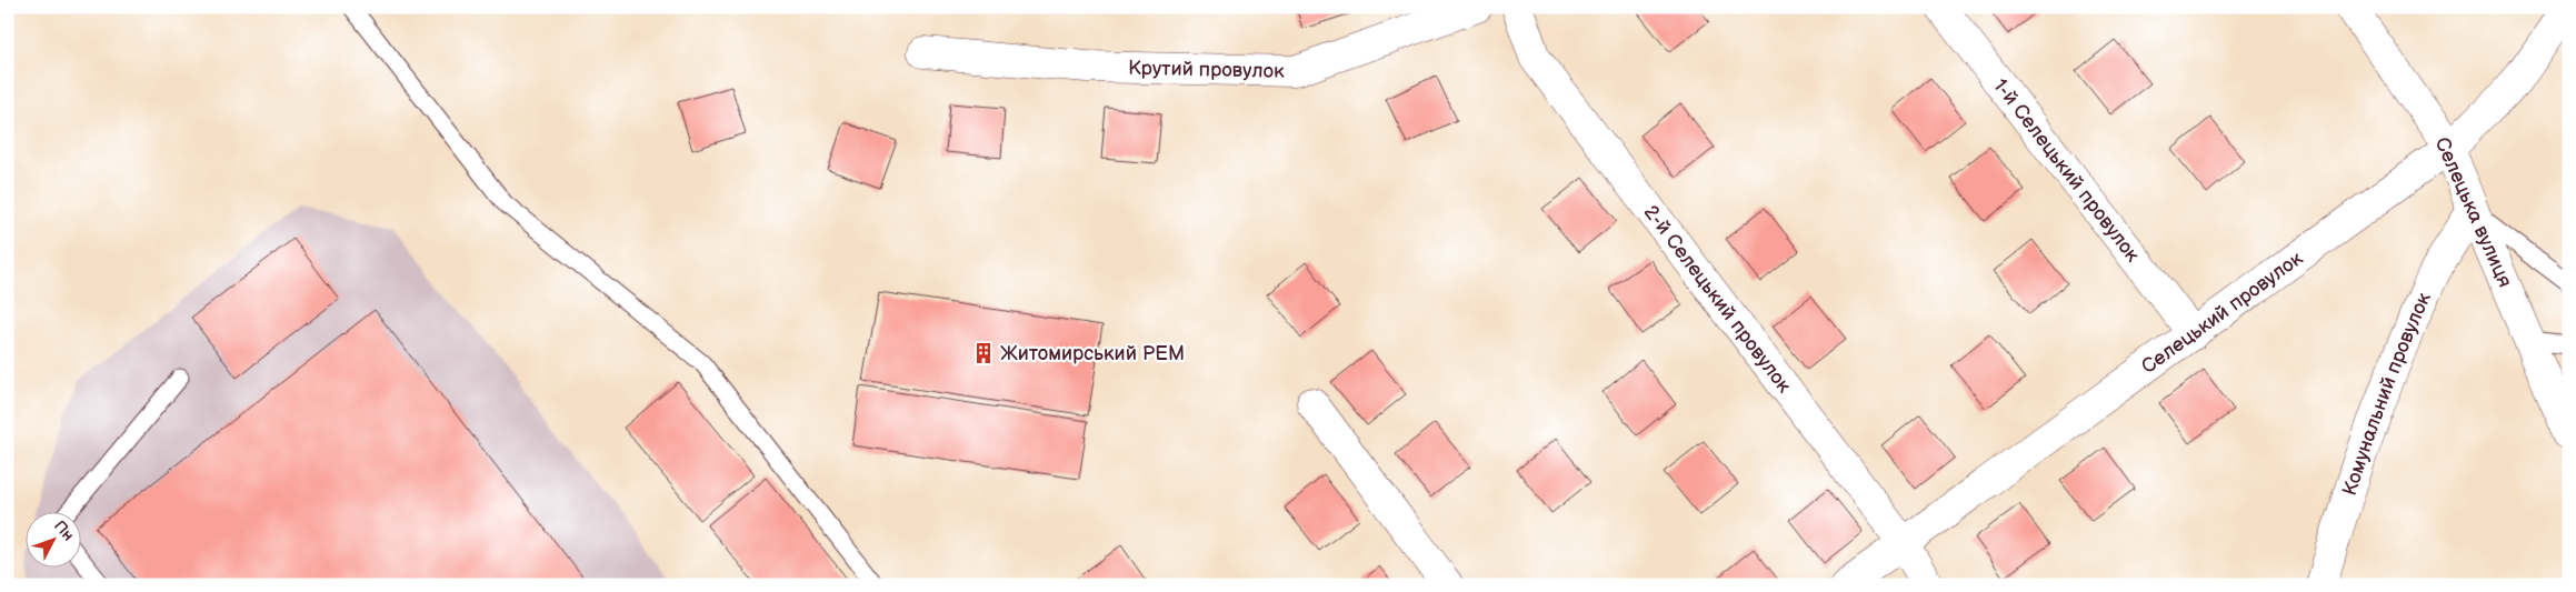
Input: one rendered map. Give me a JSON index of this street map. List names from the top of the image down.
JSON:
{
  "streets": {
    "street": [
      "Крутий провулок",
      "1-й Селецький провулок",
      "Селецька вулиця",
      "2-й Селецький провулок",
      "Селецький провулок",
      "Комунальний провулок"
    ]
  },
  "crossings": [
    ["1-й Селецький провулок", "Селецький провулок"],
    ["Селецька вулиця", "Селецький провулок"],
    ["Селецька вулиця", "Комунальний провулок"],
    ["2-й Селецький провулок", "Селецький провулок"]
  ],
  "places": {
    "building": ["Житомирський РЕМ"]
  },
  "north": "top right"
}
